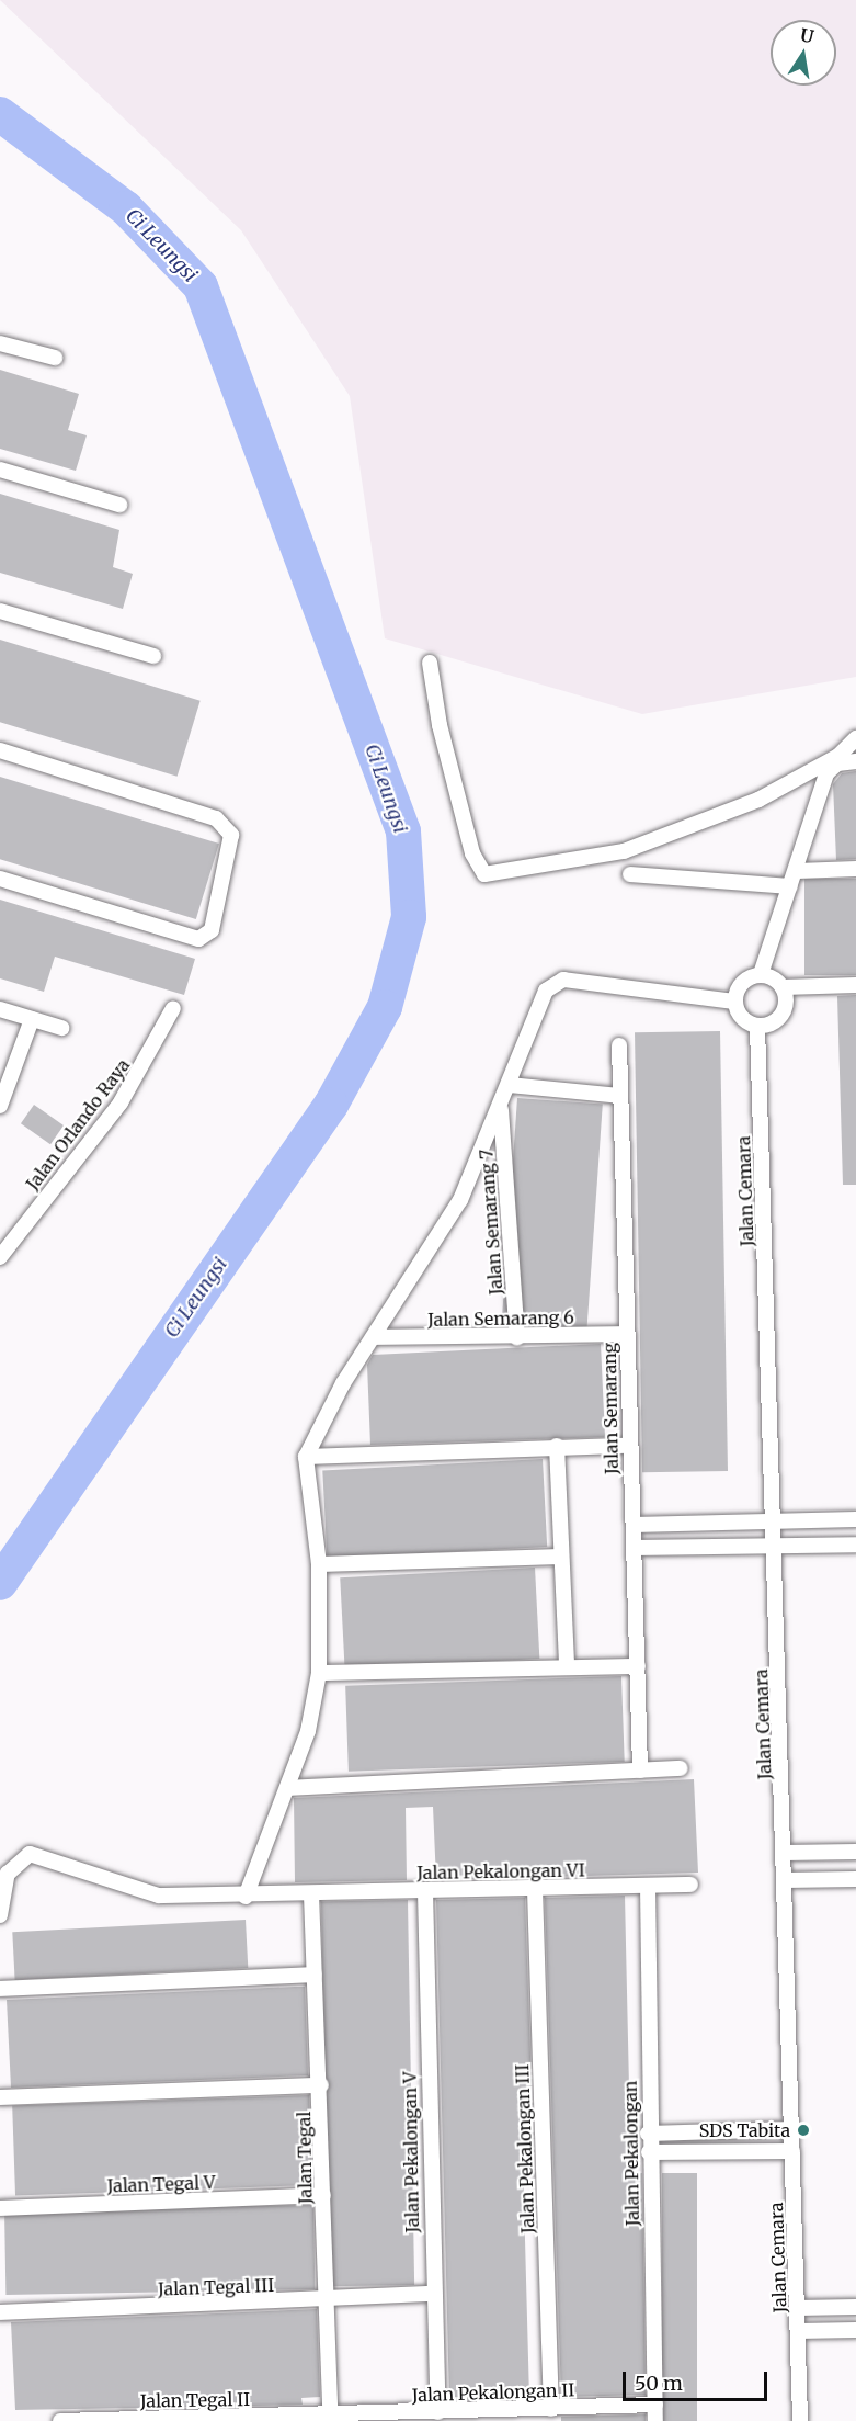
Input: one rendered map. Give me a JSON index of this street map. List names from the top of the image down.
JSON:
{
  "streets": {
    "street": [
      "Jalan Orlando Raya",
      "Jalan Cemara",
      "Jalan Semarang 7",
      "Jalan Semarang 6",
      "Jalan Semarang",
      "Jalan Pekalongan VI",
      "Jalan Pekalongan III",
      "Jalan Pekalongan V",
      "Jalan Pekalongan",
      "Jalan Tegal",
      "Jalan Tegal V",
      "Jalan Tegal III",
      "Jalan Pekalongan II",
      "Jalan Tegal II"
    ]
  },
  "crossings": [
    ["Jalan Semarang 7", "Jalan Semarang 6"],
    ["Jalan Semarang 6", "Jalan Semarang"],
    ["Jalan Pekalongan VI", "Jalan Pekalongan III"],
    ["Jalan Pekalongan VI", "Jalan Pekalongan V"],
    ["Jalan Pekalongan VI", "Jalan Pekalongan"],
    ["Jalan Pekalongan VI", "Jalan Tegal"],
    ["Jalan Pekalongan III", "Jalan Pekalongan II"],
    ["Jalan Pekalongan V", "Jalan Tegal III"],
    ["Jalan Pekalongan V", "Jalan Pekalongan II"],
    ["Jalan Pekalongan", "Jalan Pekalongan II"],
    ["Jalan Tegal", "Jalan Tegal V"],
    ["Jalan Tegal", "Jalan Tegal III"],
    ["Jalan Tegal", "Jalan Pekalongan II"],
    ["Jalan Tegal", "Jalan Tegal II"],
    ["Jalan Pekalongan II", "Jalan Tegal II"]
  ],
  "water": ["Ci Leungsi"],
  "places": ["SDS Tabita"],
  "scale_bar": "50 m",
  "north": "top"
}
